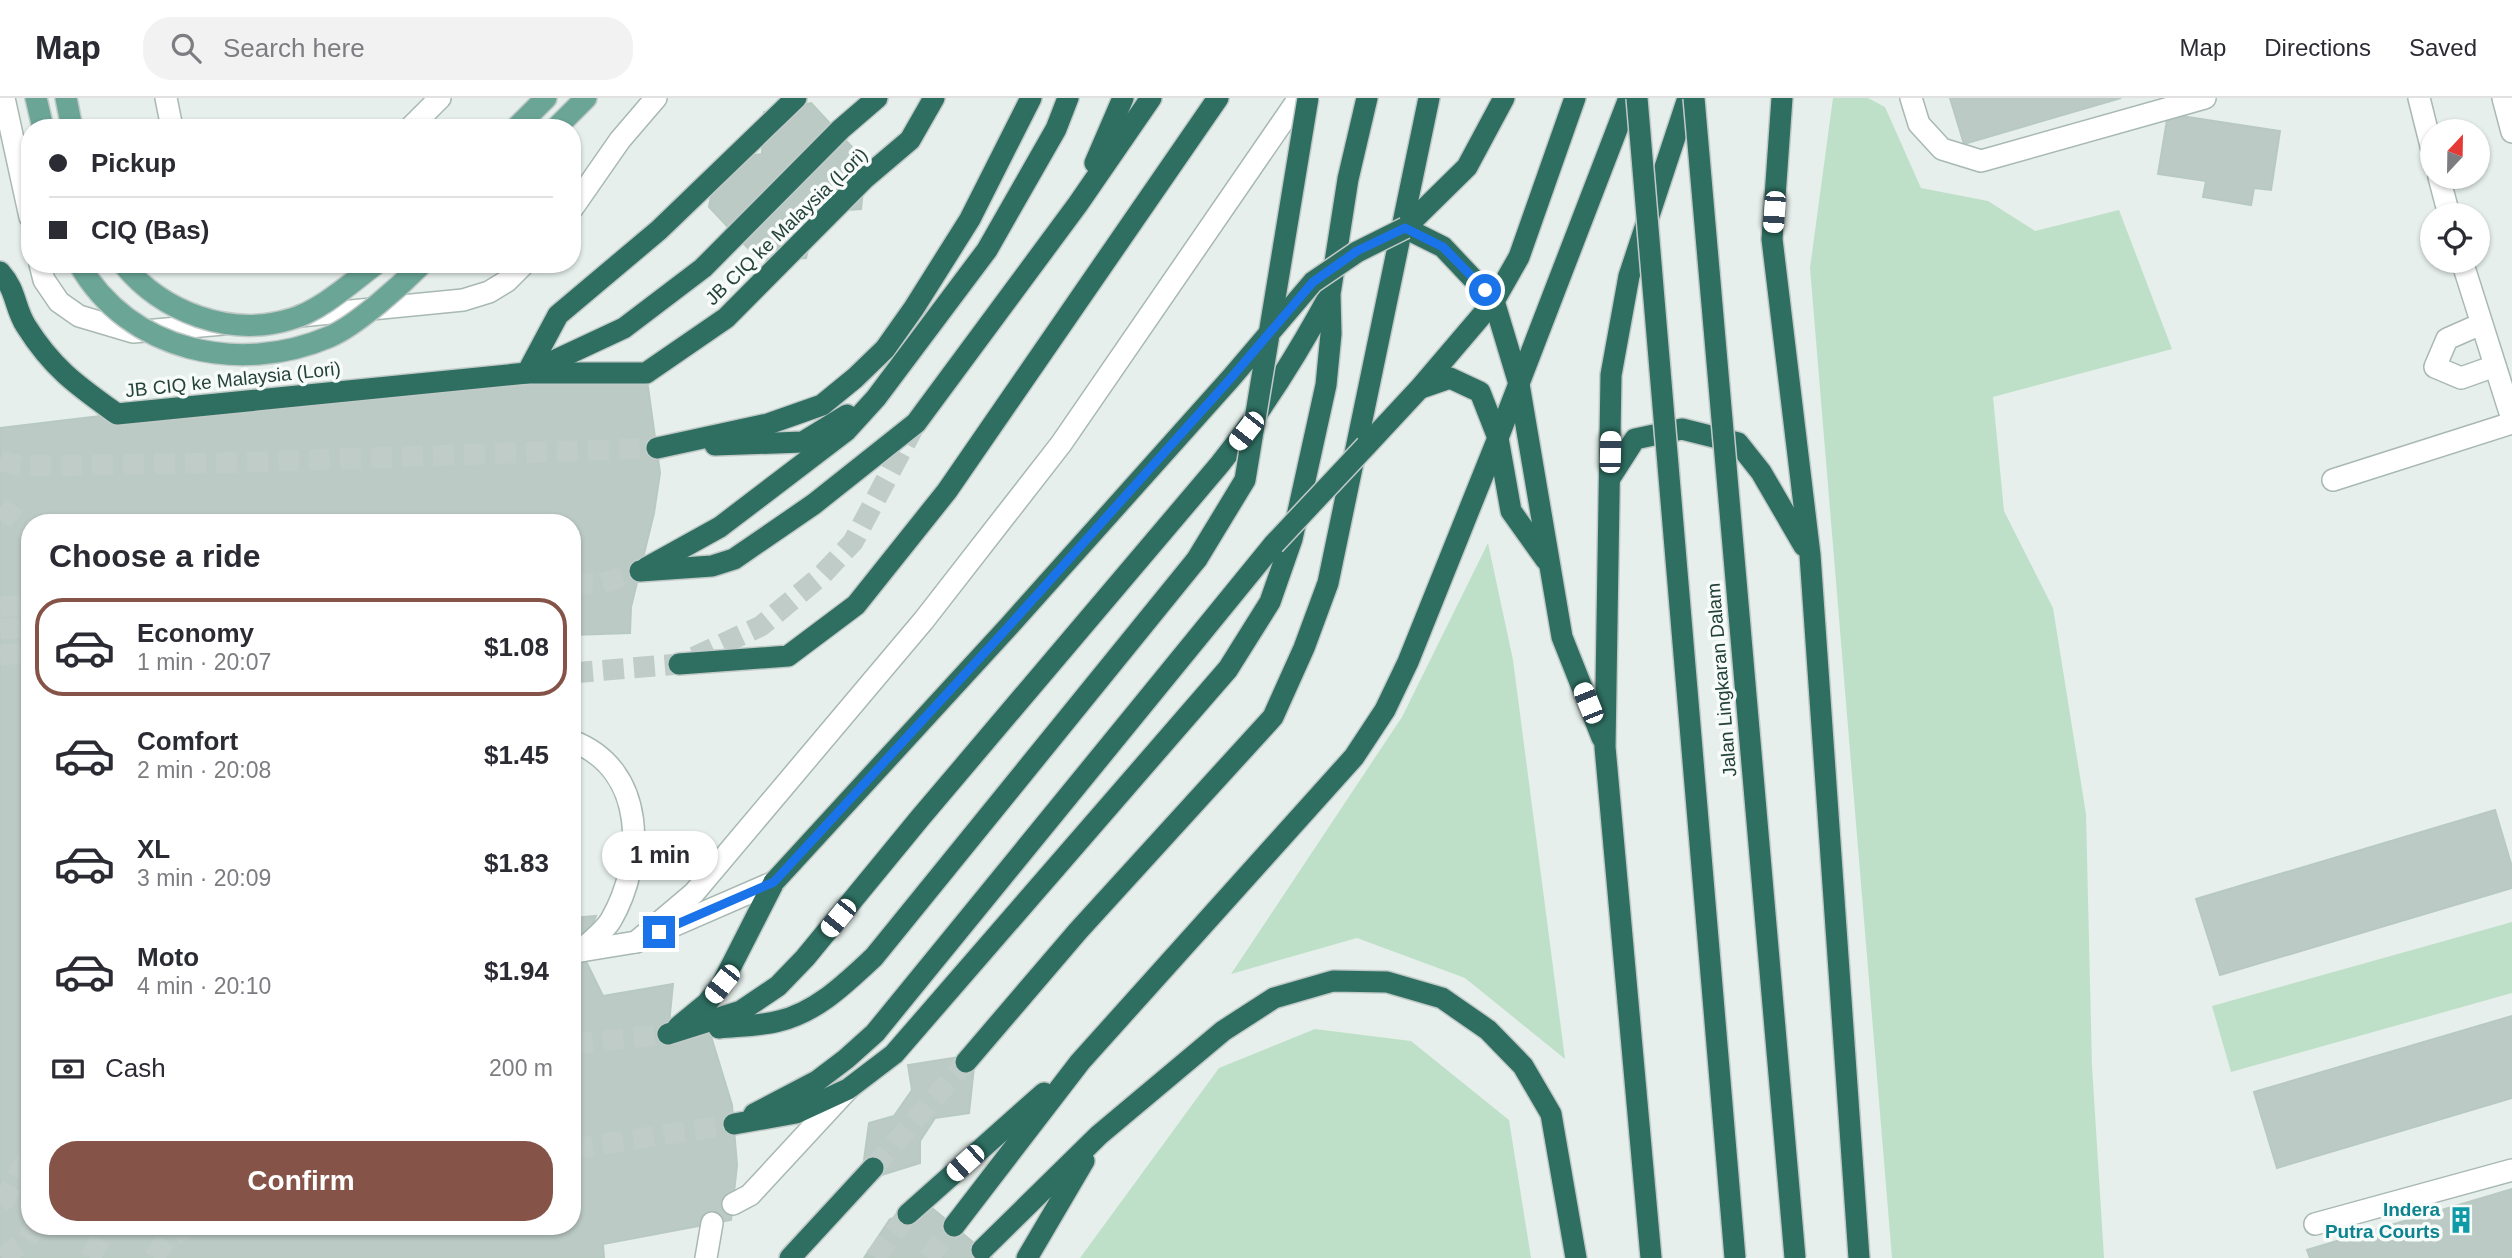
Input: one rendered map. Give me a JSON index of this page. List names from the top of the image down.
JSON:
{
  "streets": {
    "highway": ["JB CIQ ke Malaysia (Lori)", "Jalan Lingkaran Dalam"]
  },
  "places": {
    "building": ["Indera Putra Courts"]
  },
  "north": "top",
  "page": {
    "header": "Map",
    "search": "Search here",
    "nav": ["Map", "Directions", "Saved"],
    "banner": ["Pickup", "CIQ (Bas)"],
    "heading": "Choose a ride",
    "list": [
      {
        "name": "Economy",
        "note": "1 min · 20:07",
        "value": "$1.08"
      },
      {
        "name": "Comfort",
        "note": "2 min · 20:08",
        "value": "$1.45"
      },
      {
        "name": "XL",
        "note": "3 min · 20:09",
        "value": "$1.83"
      },
      {
        "name": "Moto",
        "note": "4 min · 20:10",
        "value": "$1.94"
      }
    ],
    "bubble": "1 min",
    "pay": ["Cash", "200 m"],
    "buttons": "Confirm"
  }
}
